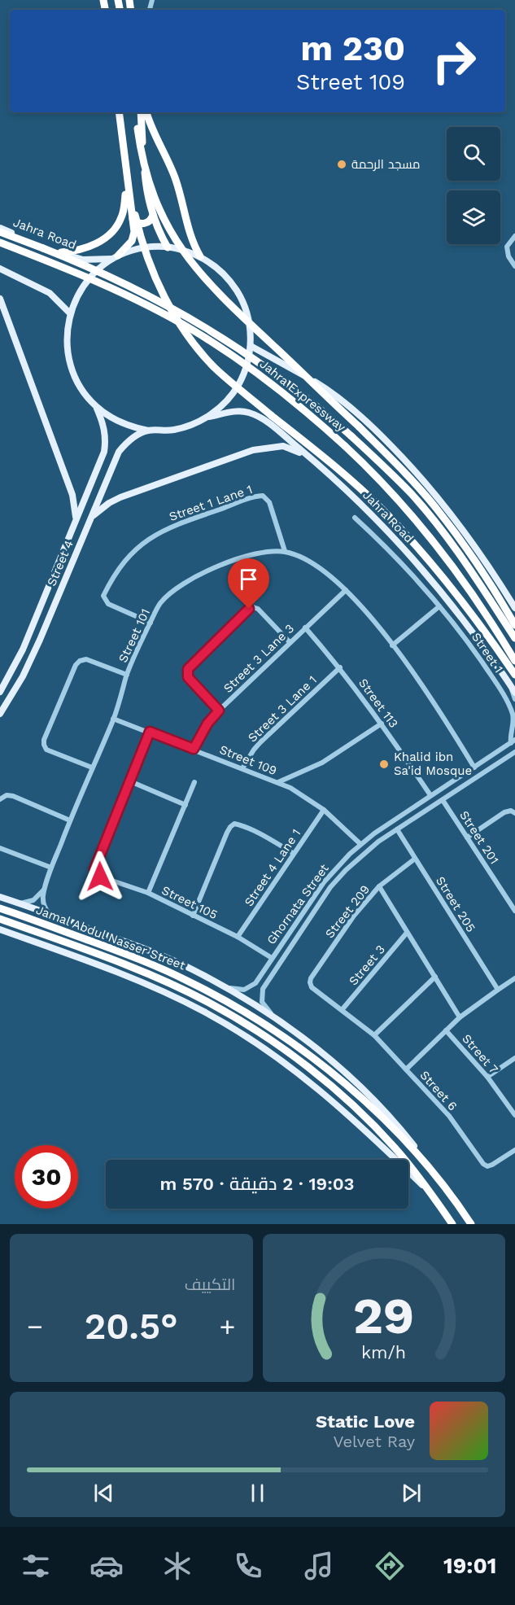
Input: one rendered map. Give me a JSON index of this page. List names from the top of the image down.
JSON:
{
  "streets": {
    "highway": ["Jahra Expressway", "Jamal Abdul Nasser Street"],
    "main road": ["Jahra Road", "Street 4"],
    "street": [
      "Street 1 Lane 1",
      "Street 101",
      "Street 1",
      "Street 3 Lane 3",
      "Street 113",
      "Street 3 Lane 1",
      "Street 109",
      "Street 201",
      "Street 4 Lane 1",
      "Street 105",
      "Ghornata Street",
      "Street 205",
      "Street 209",
      "Street 3",
      "Street 7",
      "Street 6"
    ]
  },
  "crossings": [
    ["Jahra Road", "Jahra Expressway"],
    ["Street 1 Lane 1", "Street 101"],
    ["Street 101", "Street 3 Lane 3"],
    ["Street 101", "Street 109"],
    ["Street 101", "Ghornata Street"],
    ["Street 1", "Ghornata Street"],
    ["Street 3 Lane 3", "Street 113"],
    ["Street 3 Lane 3", "Street 109"],
    ["Street 113", "Street 3 Lane 1"],
    ["Street 113", "Ghornata Street"],
    ["Street 3 Lane 1", "Street 109"],
    ["Street 109", "Street 4 Lane 1"],
    ["Street 109", "Ghornata Street"],
    ["Street 201", "Ghornata Street"],
    ["Street 4 Lane 1", "Street 105"],
    ["Street 105", "Ghornata Street"],
    ["Ghornata Street", "Street 205"],
    ["Street 205", "Street 209"],
    ["Street 205", "Street 6"],
    ["Street 209", "Street 3"],
    ["Street 7", "Street 6"]
  ],
  "places": ["مسجد الرحمة", "Khalid ibn Sa'id Mosque"],
  "page": {
    "turn": ["230 m", "Street 109"],
    "limit": "30",
    "trip": "19:03 · 2 دقيقة · 570 m",
    "tile": "التكييف",
    "heat": ["−", "20.5°", "+"],
    "song": ["Static Love", "Velvet Ray"],
    "tabs": "19:01",
    "gauge": ["29", "km/h"]
  }
}
